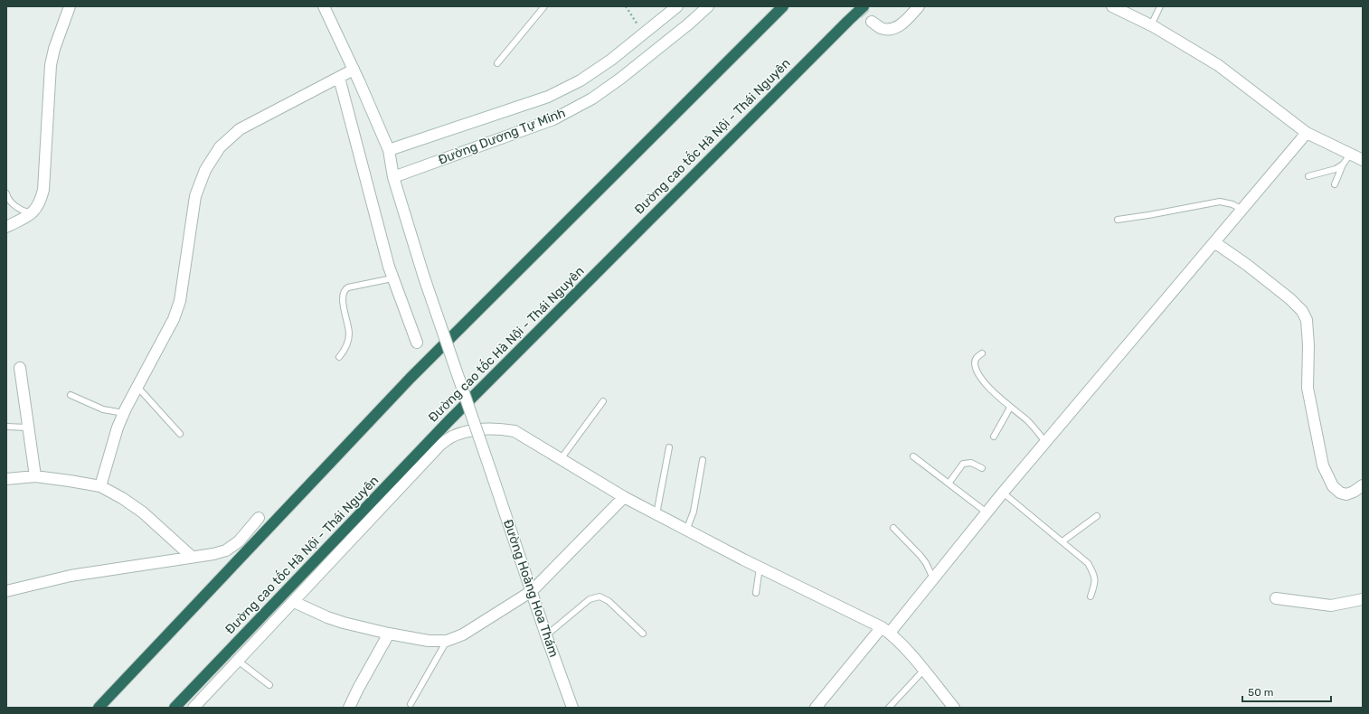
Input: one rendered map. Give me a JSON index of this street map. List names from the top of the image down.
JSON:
{
  "streets": {
    "highway": ["Đường cao tốc Hà Nội - Thái Nguyên"],
    "street": ["Đường Dương Tự Minh", "Đường Hoàng Hoa Thám"]
  },
  "crossings": [
    ["Đường Dương Tự Minh", "Đường Hoàng Hoa Thám"]
  ],
  "scale_bar": "50 m"
}
